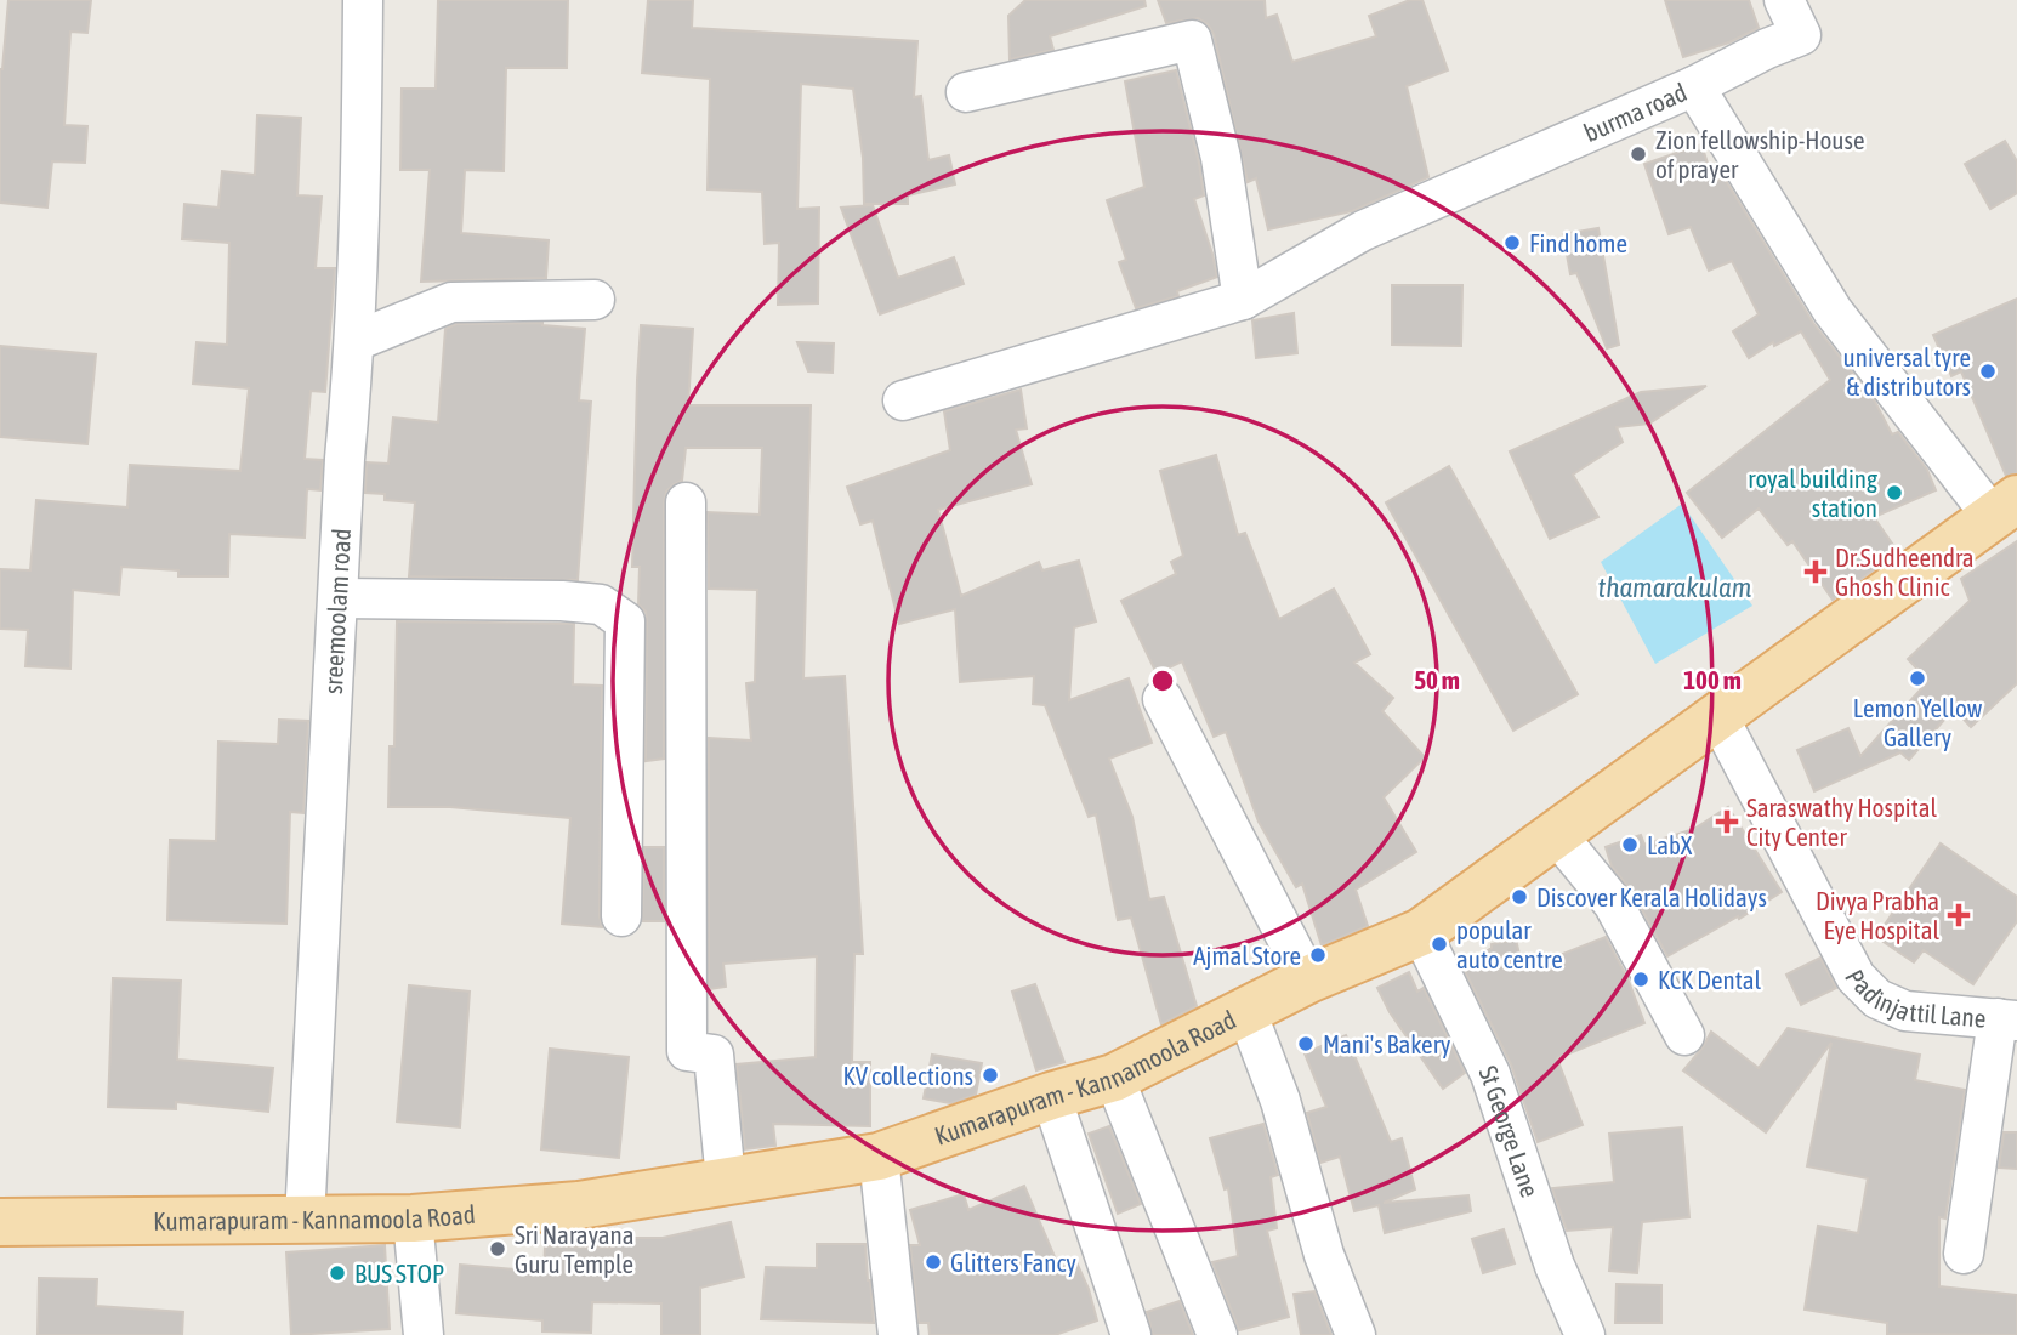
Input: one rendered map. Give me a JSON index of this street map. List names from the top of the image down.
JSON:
{
  "streets": {
    "main road": ["Kumarapuram - Kannamoola Road"],
    "street": [
      "burma road",
      "sreemoolam road",
      "Padinjattil Lane",
      "St George Lane"
    ]
  },
  "crossings": [
    ["burma road", "Kumarapuram - Kannamoola Road"],
    ["sreemoolam road", "Kumarapuram - Kannamoola Road"],
    ["Padinjattil Lane", "Kumarapuram - Kannamoola Road"],
    ["Kumarapuram - Kannamoola Road", "St George Lane"]
  ],
  "water": ["thamarakulam"],
  "places": {
    "other": [
      "Zion fellowship-House of prayer",
      "Find home",
      "universal tyre & distributors",
      "royal building station",
      "Lemon Yellow Gallery",
      "LabX",
      "Discover Kerala Holidays",
      "popular auto centre",
      "Ajmal Store",
      "KCK Dental",
      "Mani's Bakery",
      "KV collections",
      "Sri Narayana Guru Temple",
      "Glitters Fancy",
      "BUS STOP"
    ],
    "health": ["Dr.Sudheendra Ghosh Clinic", "Saraswathy Hospital City Center", "Divya Prabha Eye Hospital"]
  },
  "rings": ["50 m", "100 m"]
}
